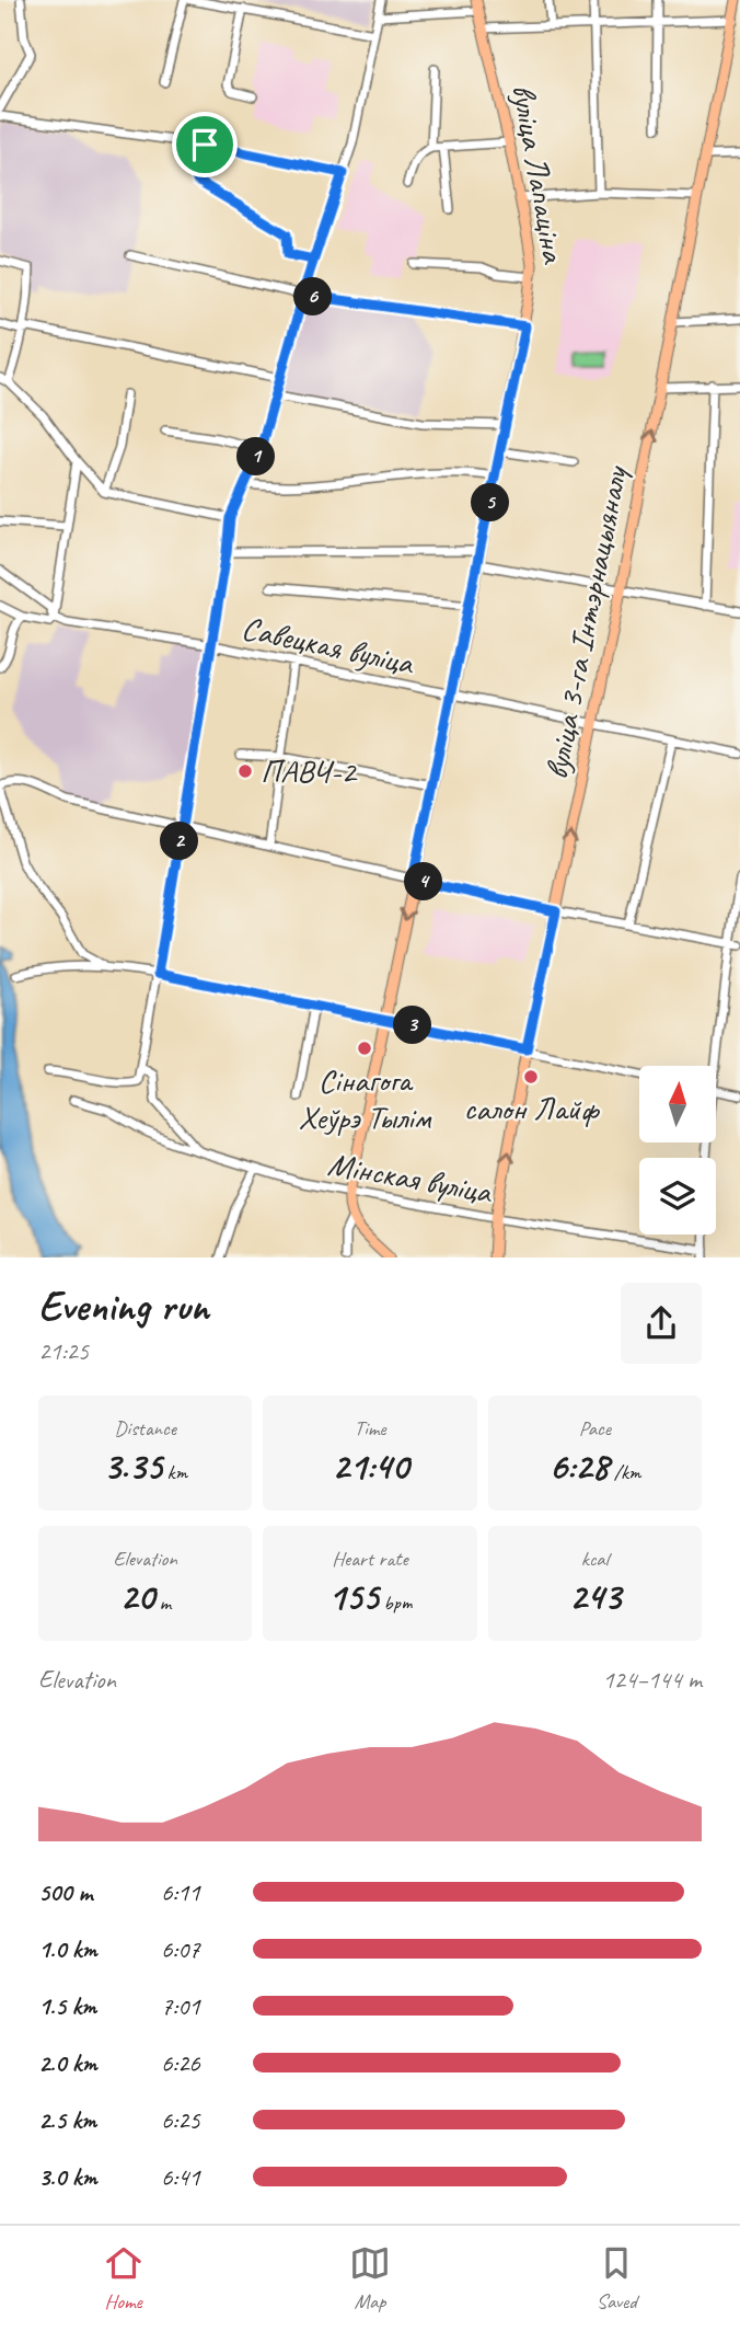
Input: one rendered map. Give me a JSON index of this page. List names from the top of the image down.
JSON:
{
  "streets": {
    "main road": ["вуліца Лапаціна", "вуліца 3-га Інтэрнацыяналу"],
    "street": ["Савецкая вуліца", "Мінская вуліца"]
  },
  "crossings": [
    ["вуліца Лапаціна", "Савецкая вуліца"],
    ["вуліца Лапаціна", "Мінская вуліца"],
    ["вуліца 3-га Інтэрнацыяналу", "Савецкая вуліца"],
    ["вуліца 3-га Інтэрнацыяналу", "Мінская вуліца"]
  ],
  "one_way": ["вуліца 3-га Інтэрнацыяналу"],
  "places": ["ПАВЧ-2", "Сінагога Хеўрэ Тылім", "салон Лайф"],
  "north": "top",
  "page": {
    "pins": [
      "6",
      "1",
      "5",
      "2",
      "4",
      "3"
    ],
    "heading": ["Evening run", "21:25"],
    "stats": [
      ["Distance", "3.35 km"],
      ["Time", "21:40"],
      ["Pace", "6:28 /km"],
      ["Elevation", "20 m"],
      ["Heart rate", "155 bpm"],
      ["kcal", "243"]
    ],
    "chart": ["Elevation", "124–144 m"],
    "list": [
      {
        "name": "500 m",
        "note": "6:11"
      },
      {
        "name": "1.0 km",
        "note": "6:07"
      },
      {
        "name": "1.5 km",
        "note": "7:01"
      },
      {
        "name": "2.0 km",
        "note": "6:26"
      },
      {
        "name": "2.5 km",
        "note": "6:25"
      },
      {
        "name": "3.0 km",
        "note": "6:41"
      }
    ],
    "tabs": ["Home", "Map", "Saved"]
  }
}
